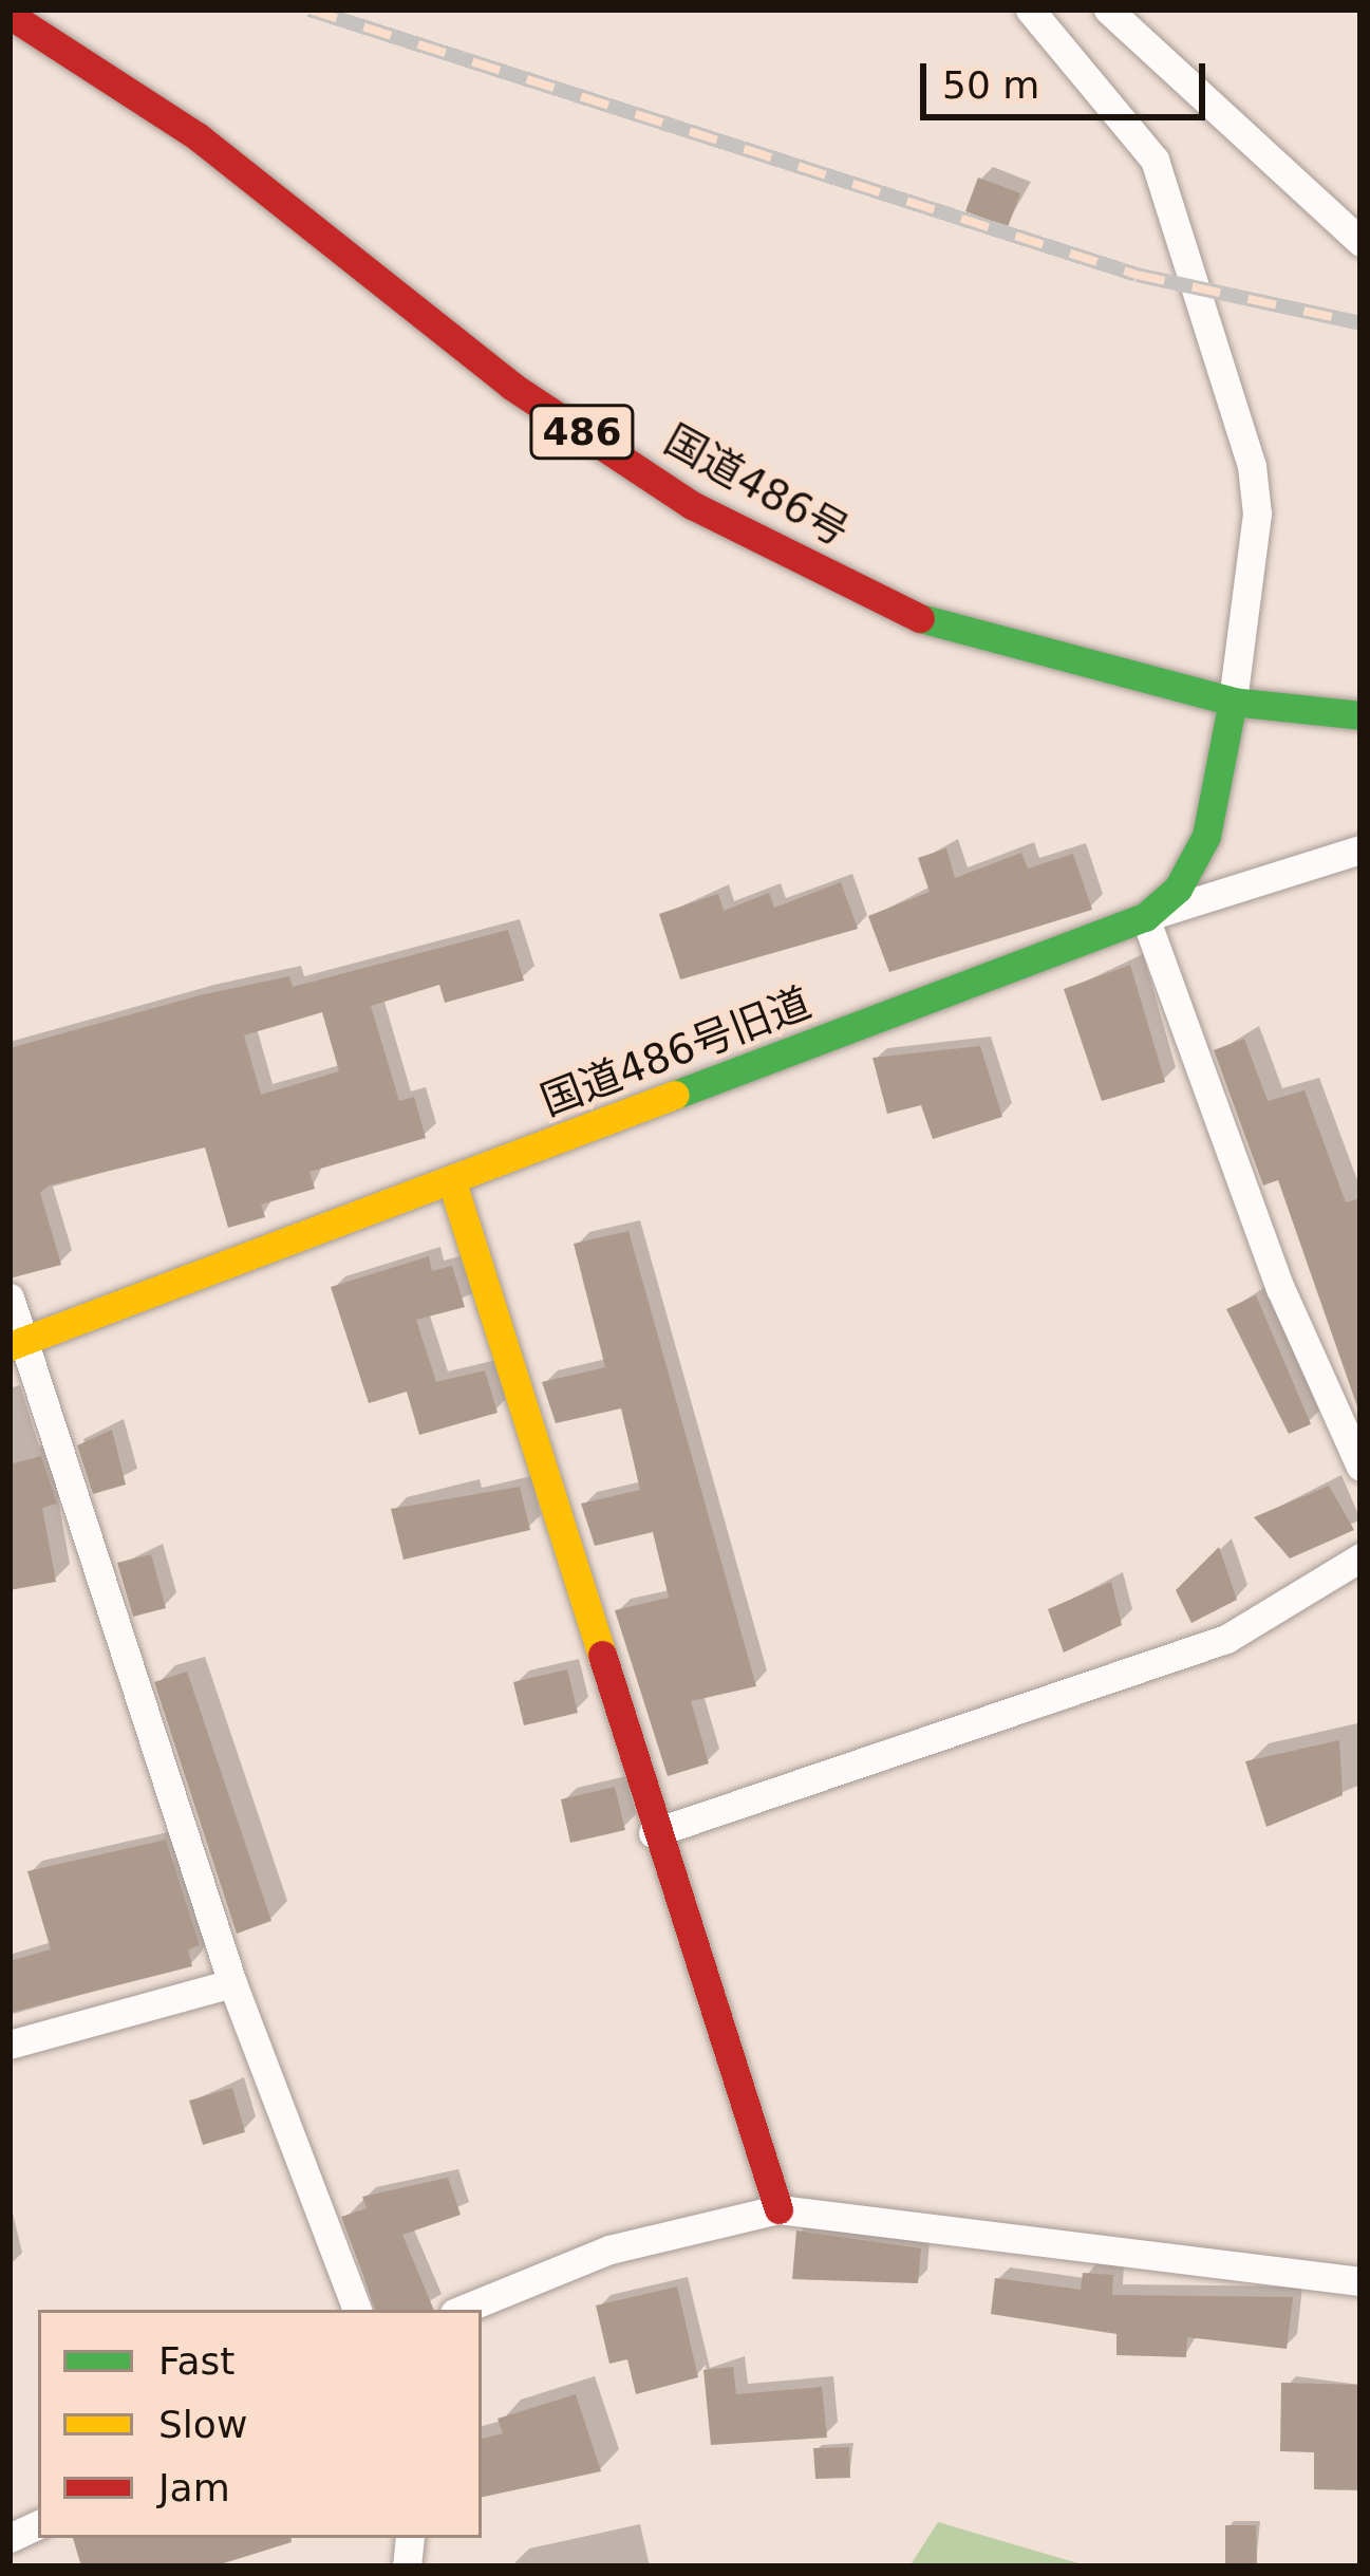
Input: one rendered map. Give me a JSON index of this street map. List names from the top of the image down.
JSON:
{
  "streets": {
    "main road": ["486", "国道486号", "国道486号旧道"]
  },
  "crossings": [
    ["国道486号", "国道486号旧道"]
  ],
  "legend": ["Fast", "Slow", "Jam"],
  "scale_bar": "50 m"
}
